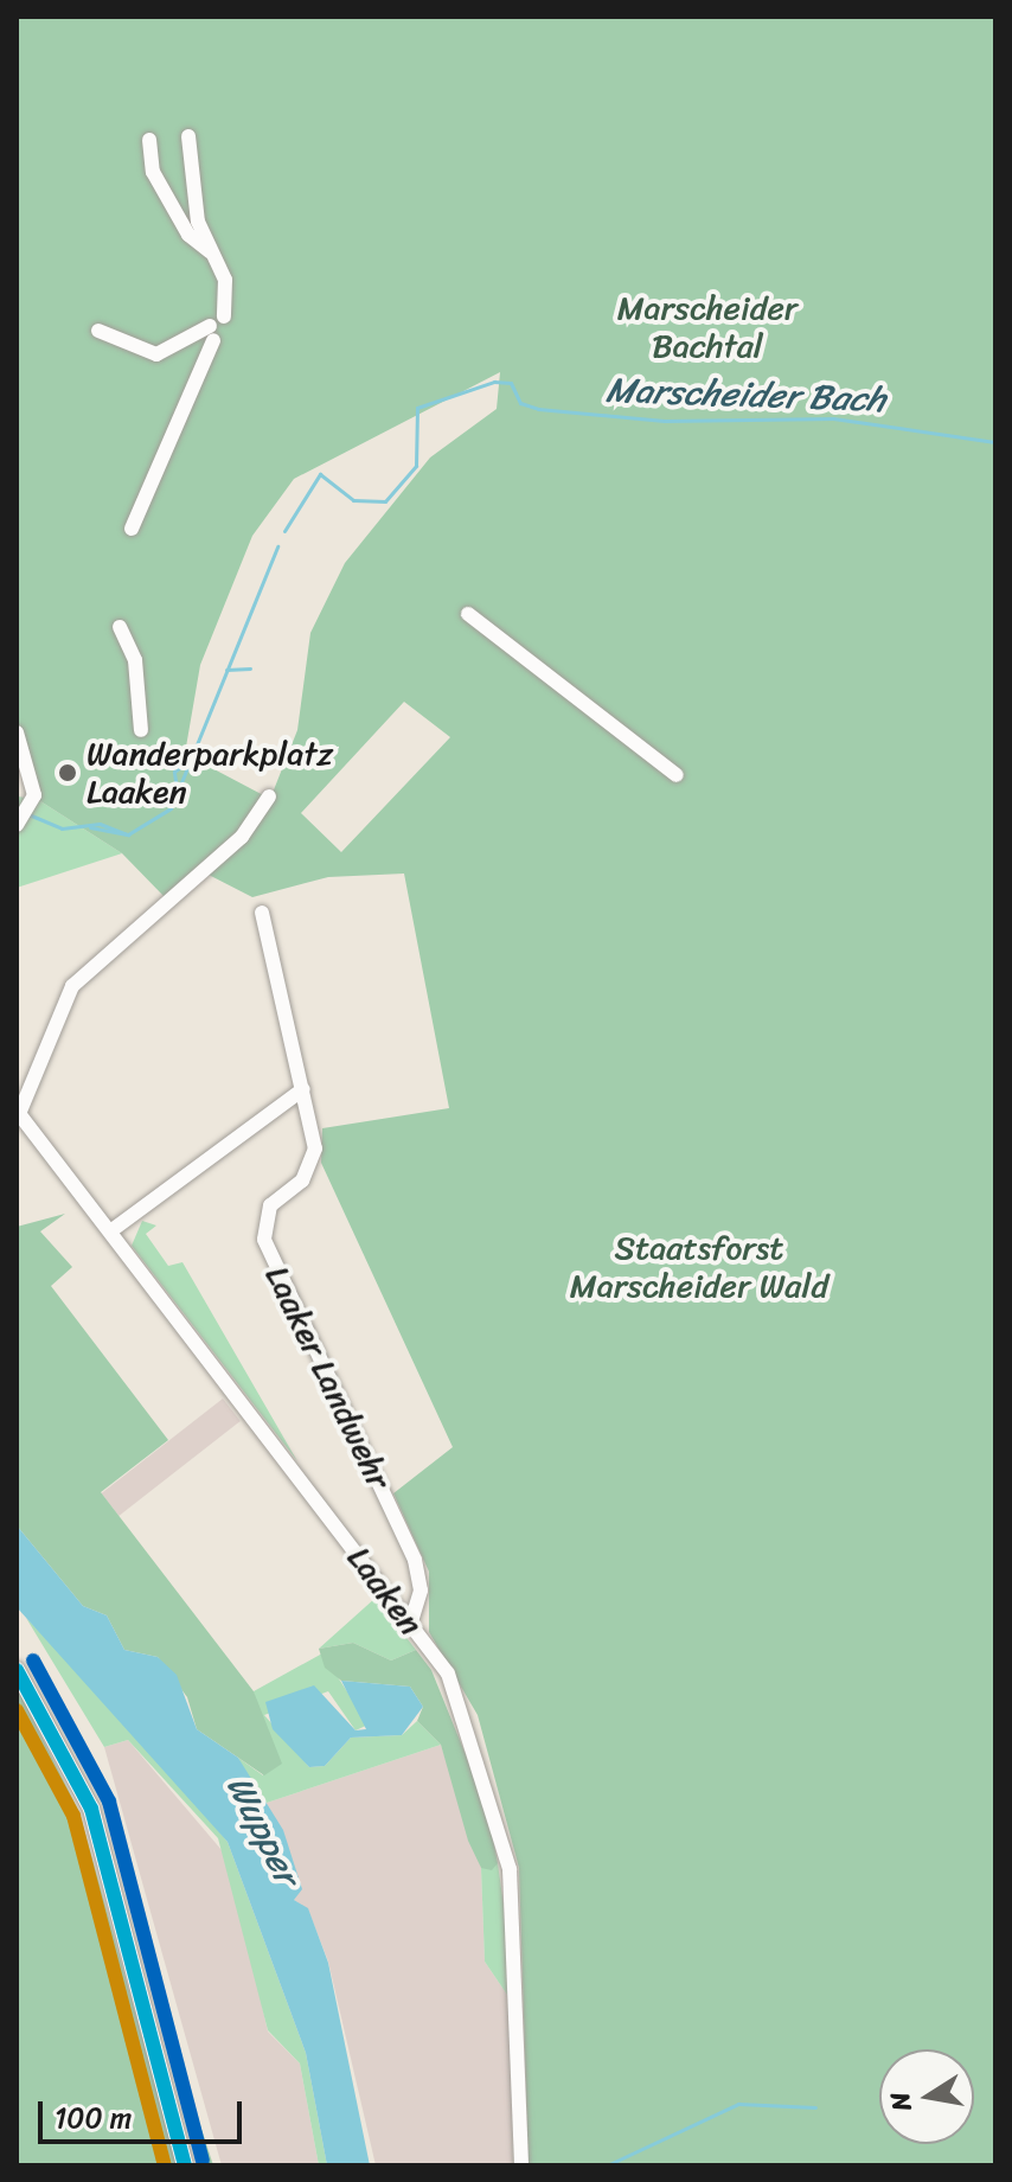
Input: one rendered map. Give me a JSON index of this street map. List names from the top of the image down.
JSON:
{
  "streets": {
    "street": ["Laaker Landwehr", "Laaken"]
  },
  "crossings": [
    ["Laaker Landwehr", "Laaken"]
  ],
  "water": ["Marscheider Bach", "Wupper"],
  "parks": ["Marscheider Bachtal", "Staatsforst Marscheider Wald"],
  "places": ["Wanderparkplatz Laaken"],
  "scale_bar": "100 m",
  "north": "left"
}
